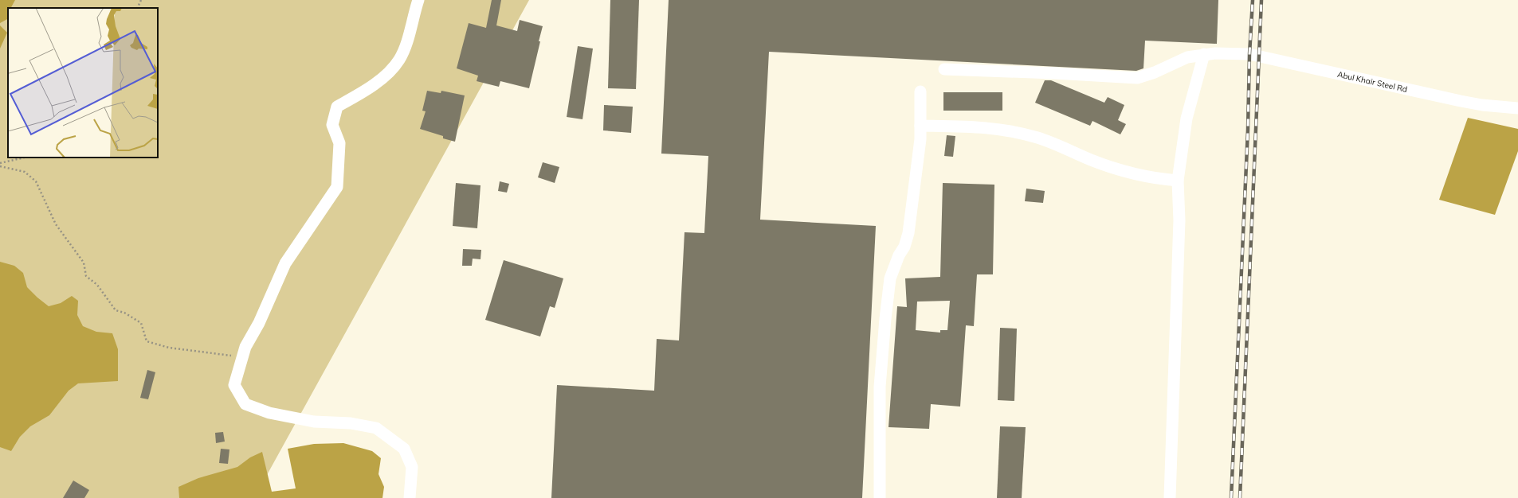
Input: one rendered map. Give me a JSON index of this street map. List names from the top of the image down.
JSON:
{
  "streets": {
    "street": ["Abul Khair Steel Rd"]
  }
}
